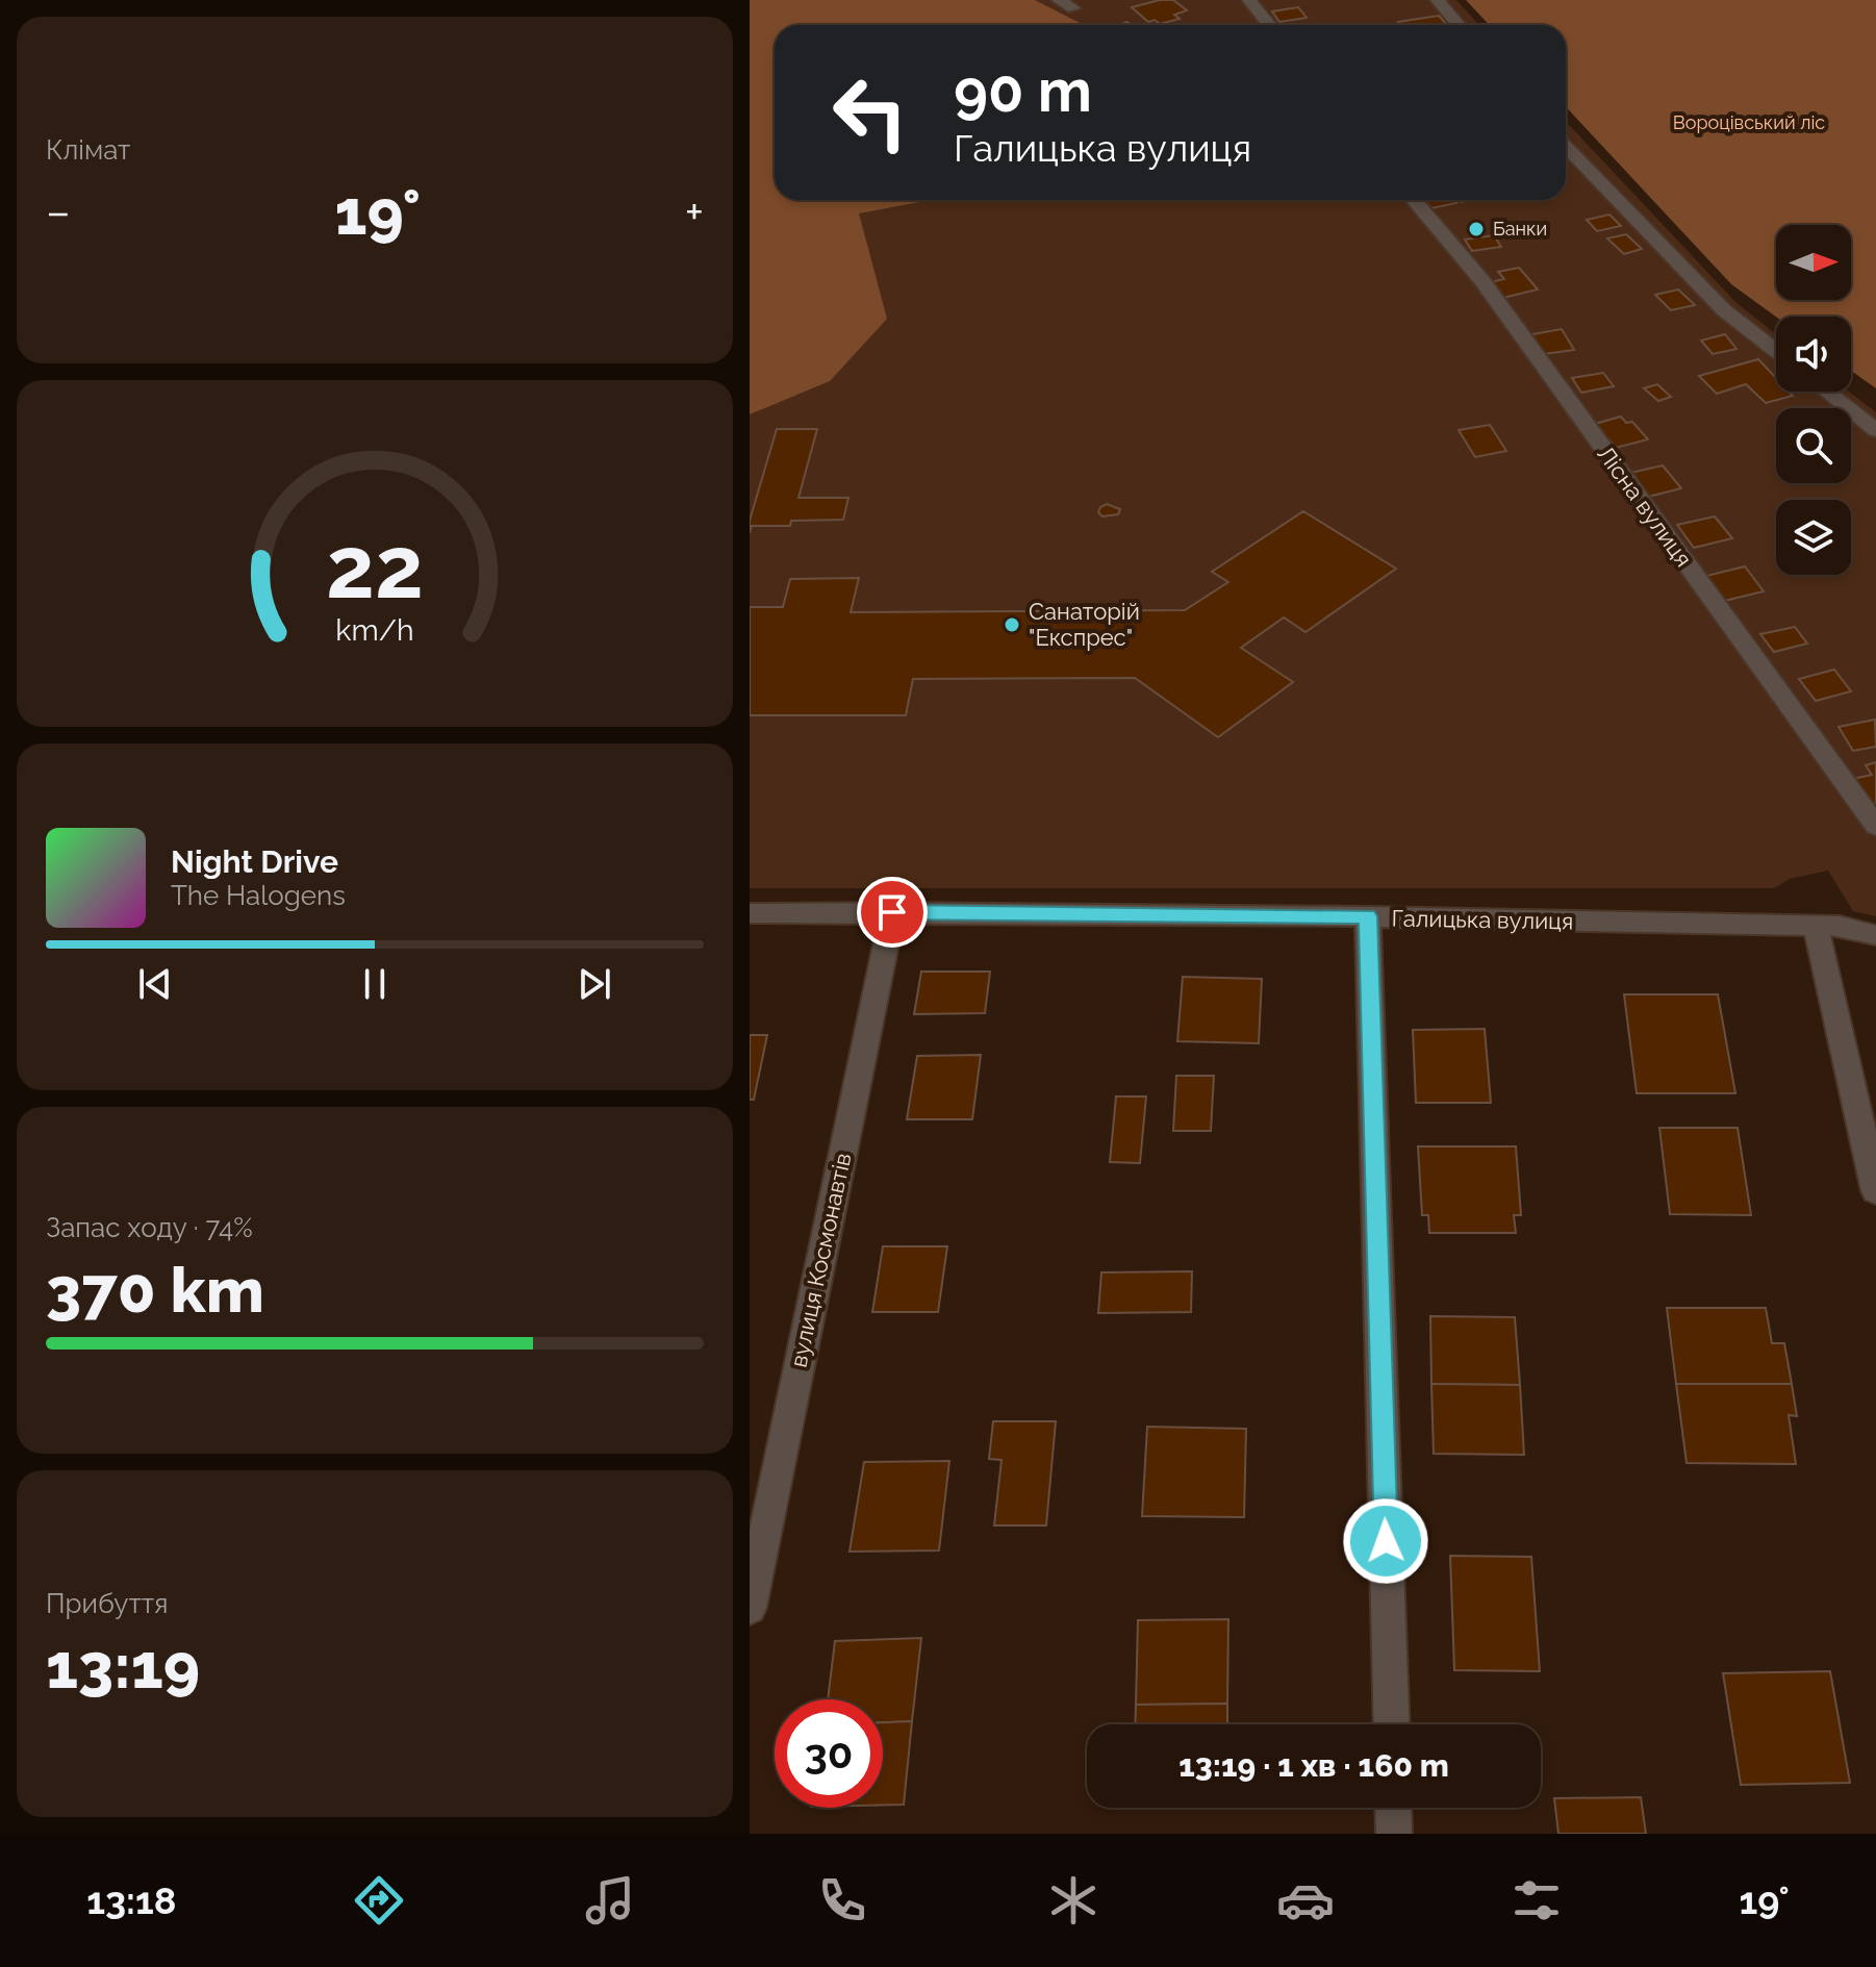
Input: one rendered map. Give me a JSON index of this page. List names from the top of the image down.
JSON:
{
  "streets": {
    "street": ["Лісна вулиця", "Галицька вулиця", "вулиця Космонавтів"]
  },
  "crossings": [
    ["Галицька вулиця", "вулиця Космонавтів"]
  ],
  "parks": ["Вороцівський ліс"],
  "places": ["Банки", "Санаторій \"Експрес\""],
  "north": "right",
  "page": {
    "tile": [
      "Клімат",
      ["Запас ходу · 74%", "370 km"],
      ["Прибуття", "13:19"]
    ],
    "turn": ["90 m", "Галицька вулиця"],
    "heat": ["−", "19°", "+"],
    "song": ["Night Drive", "The Halogens"],
    "limit": "30",
    "trip": "13:19 · 1 хв · 160 m",
    "tabs": ["13:18", "19°"],
    "gauge": ["22", "km/h"]
  }
}
